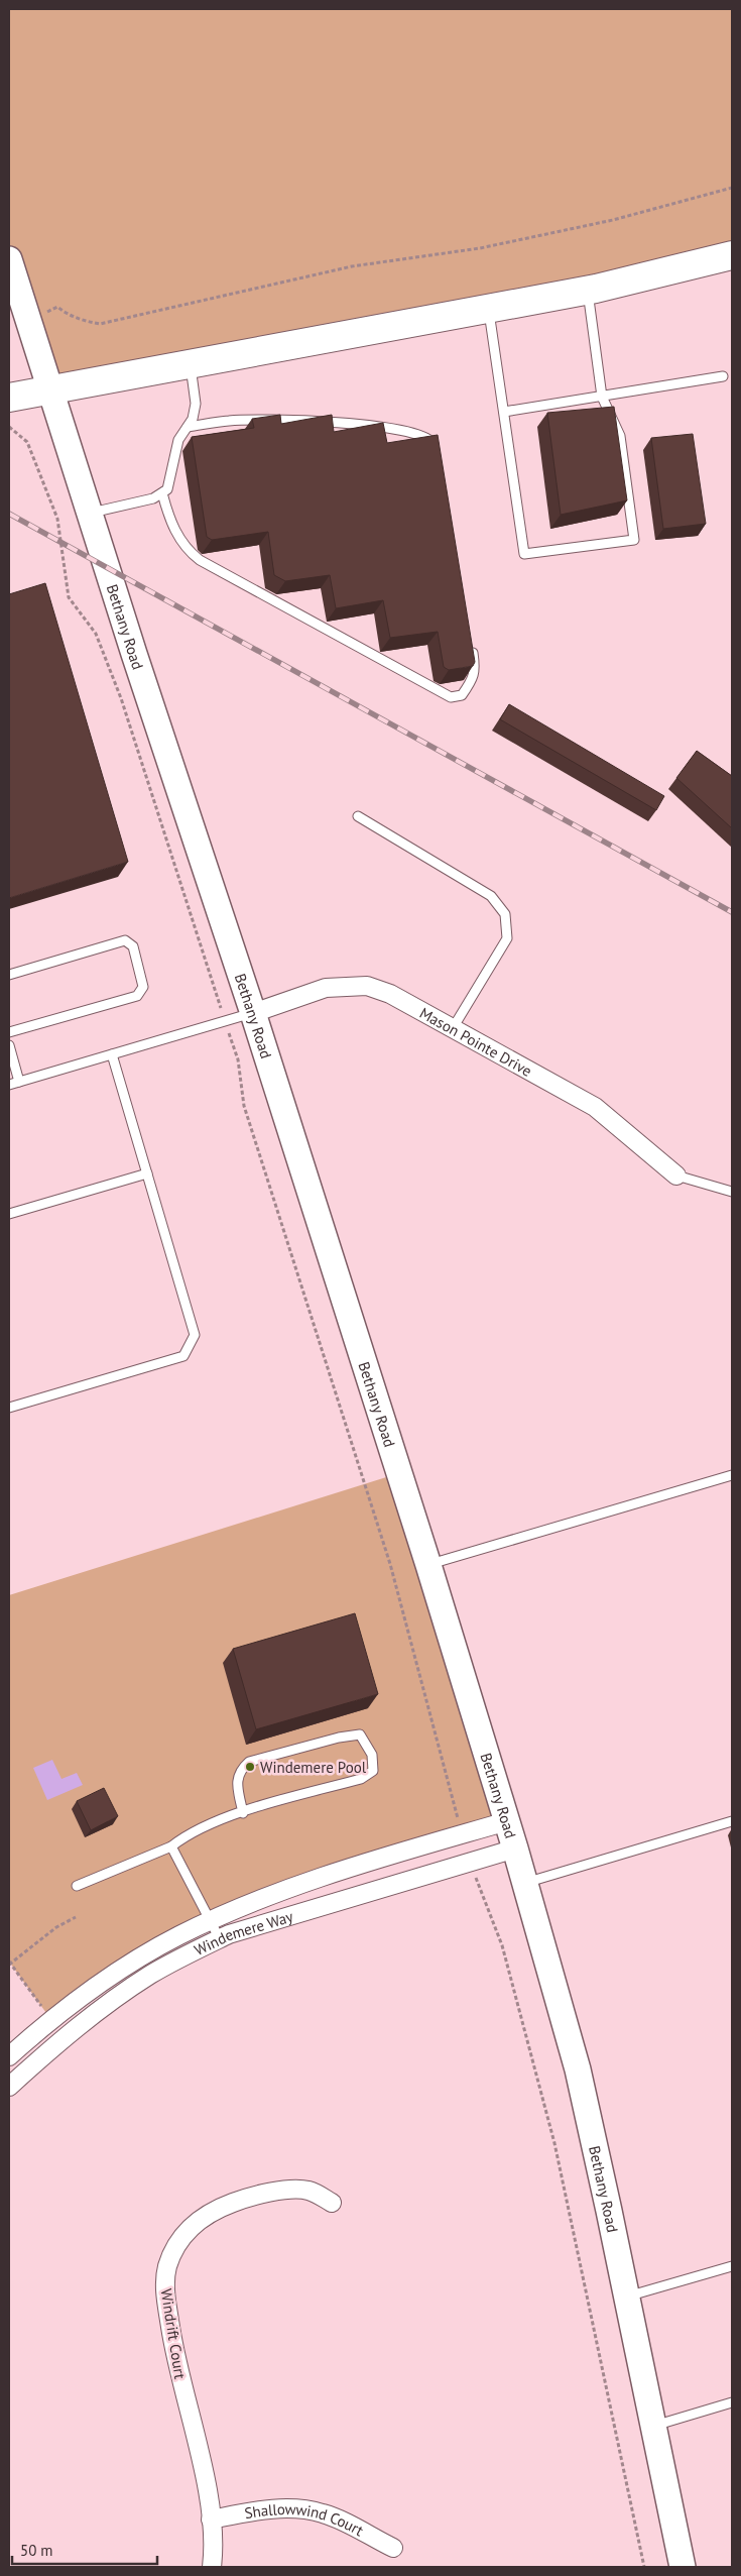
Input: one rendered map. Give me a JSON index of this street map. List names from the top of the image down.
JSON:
{
  "streets": {
    "main road": ["Bethany Road"],
    "street": [
      "Mason Pointe Drive",
      "Windemere Way",
      "Windrift Court",
      "Shallowwind Court"
    ]
  },
  "crossings": [
    ["Bethany Road", "Mason Pointe Drive"],
    ["Bethany Road", "Windemere Way"],
    ["Windrift Court", "Shallowwind Court"]
  ],
  "places": ["Windemere Pool"],
  "scale_bar": "50 m"
}
